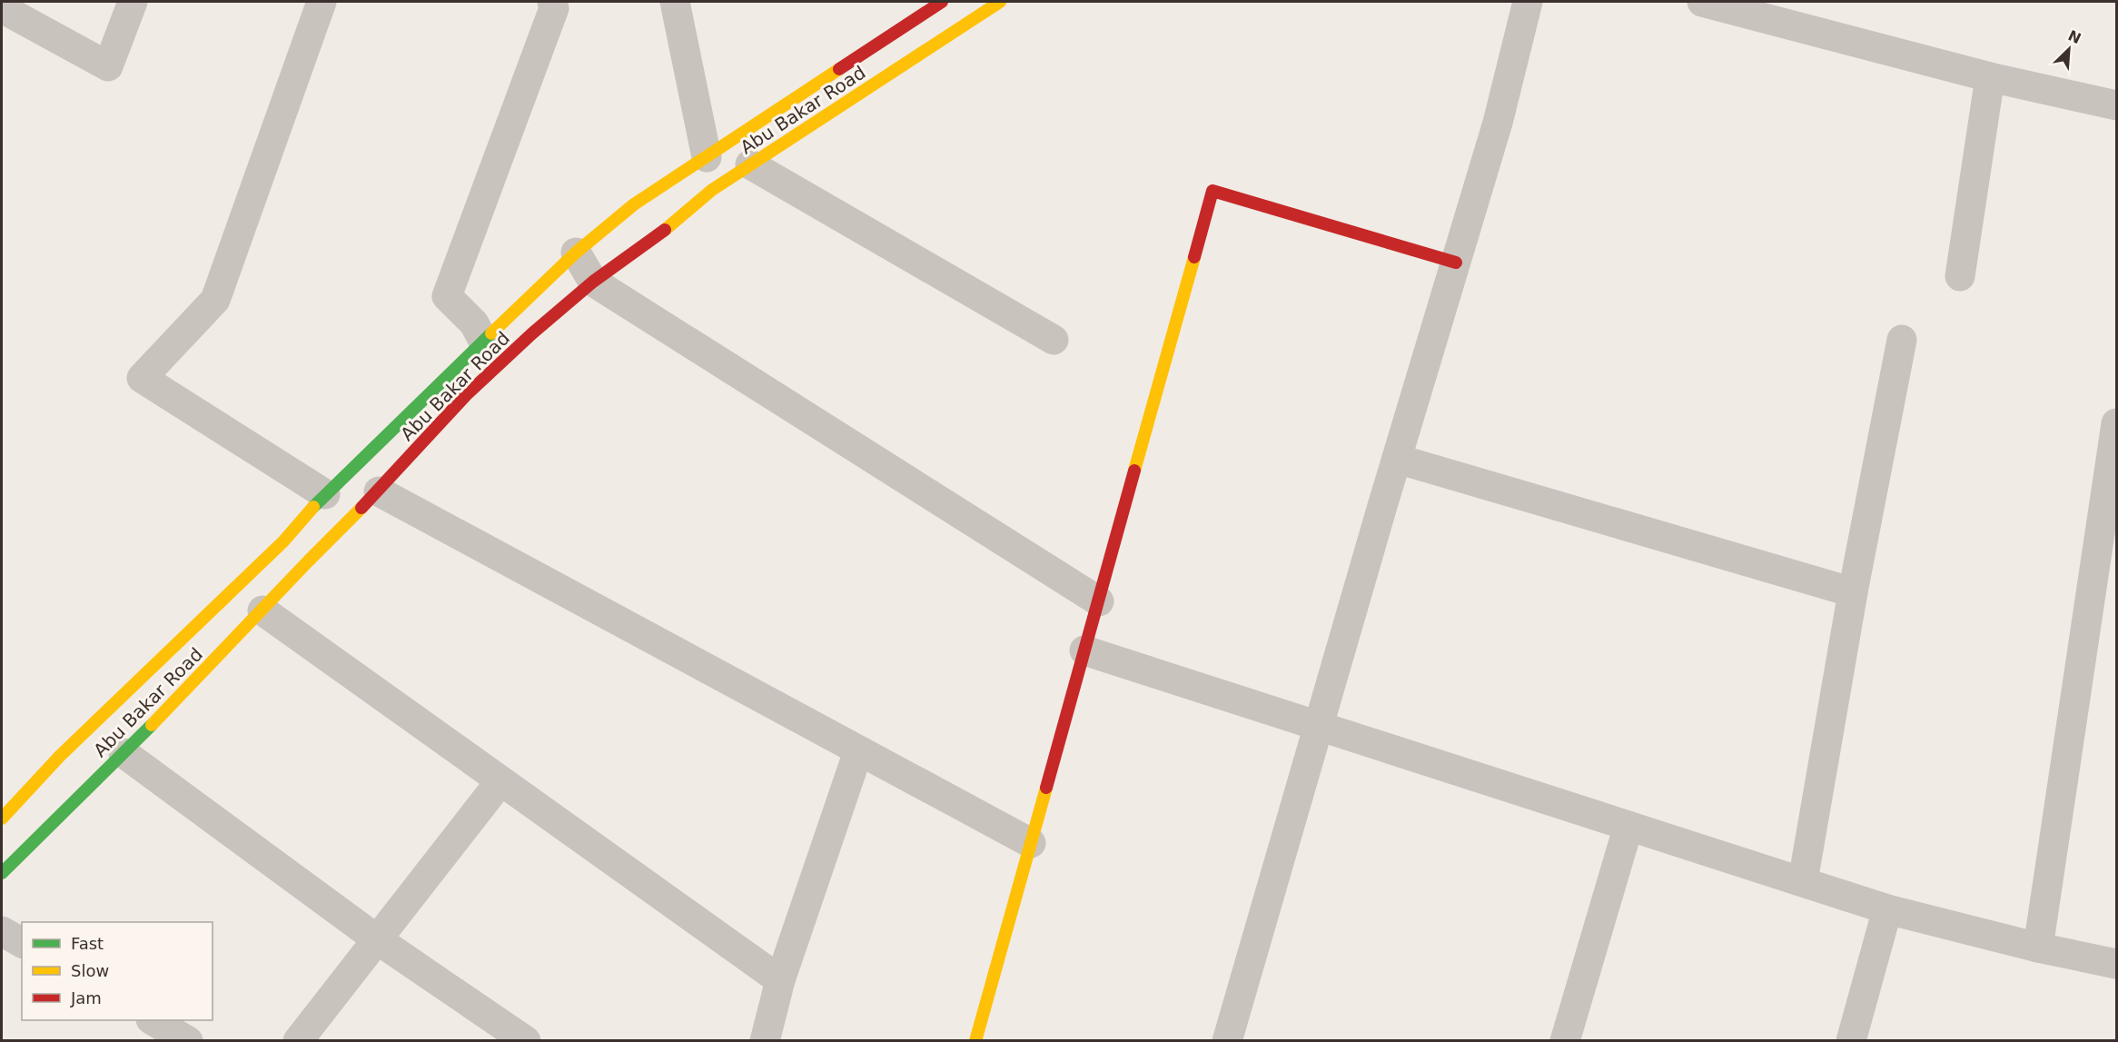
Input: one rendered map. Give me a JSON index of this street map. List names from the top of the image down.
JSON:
{
  "streets": {
    "main road": ["Abu Bakar Road"]
  },
  "legend": ["Fast", "Slow", "Jam"],
  "north": "top right"
}
